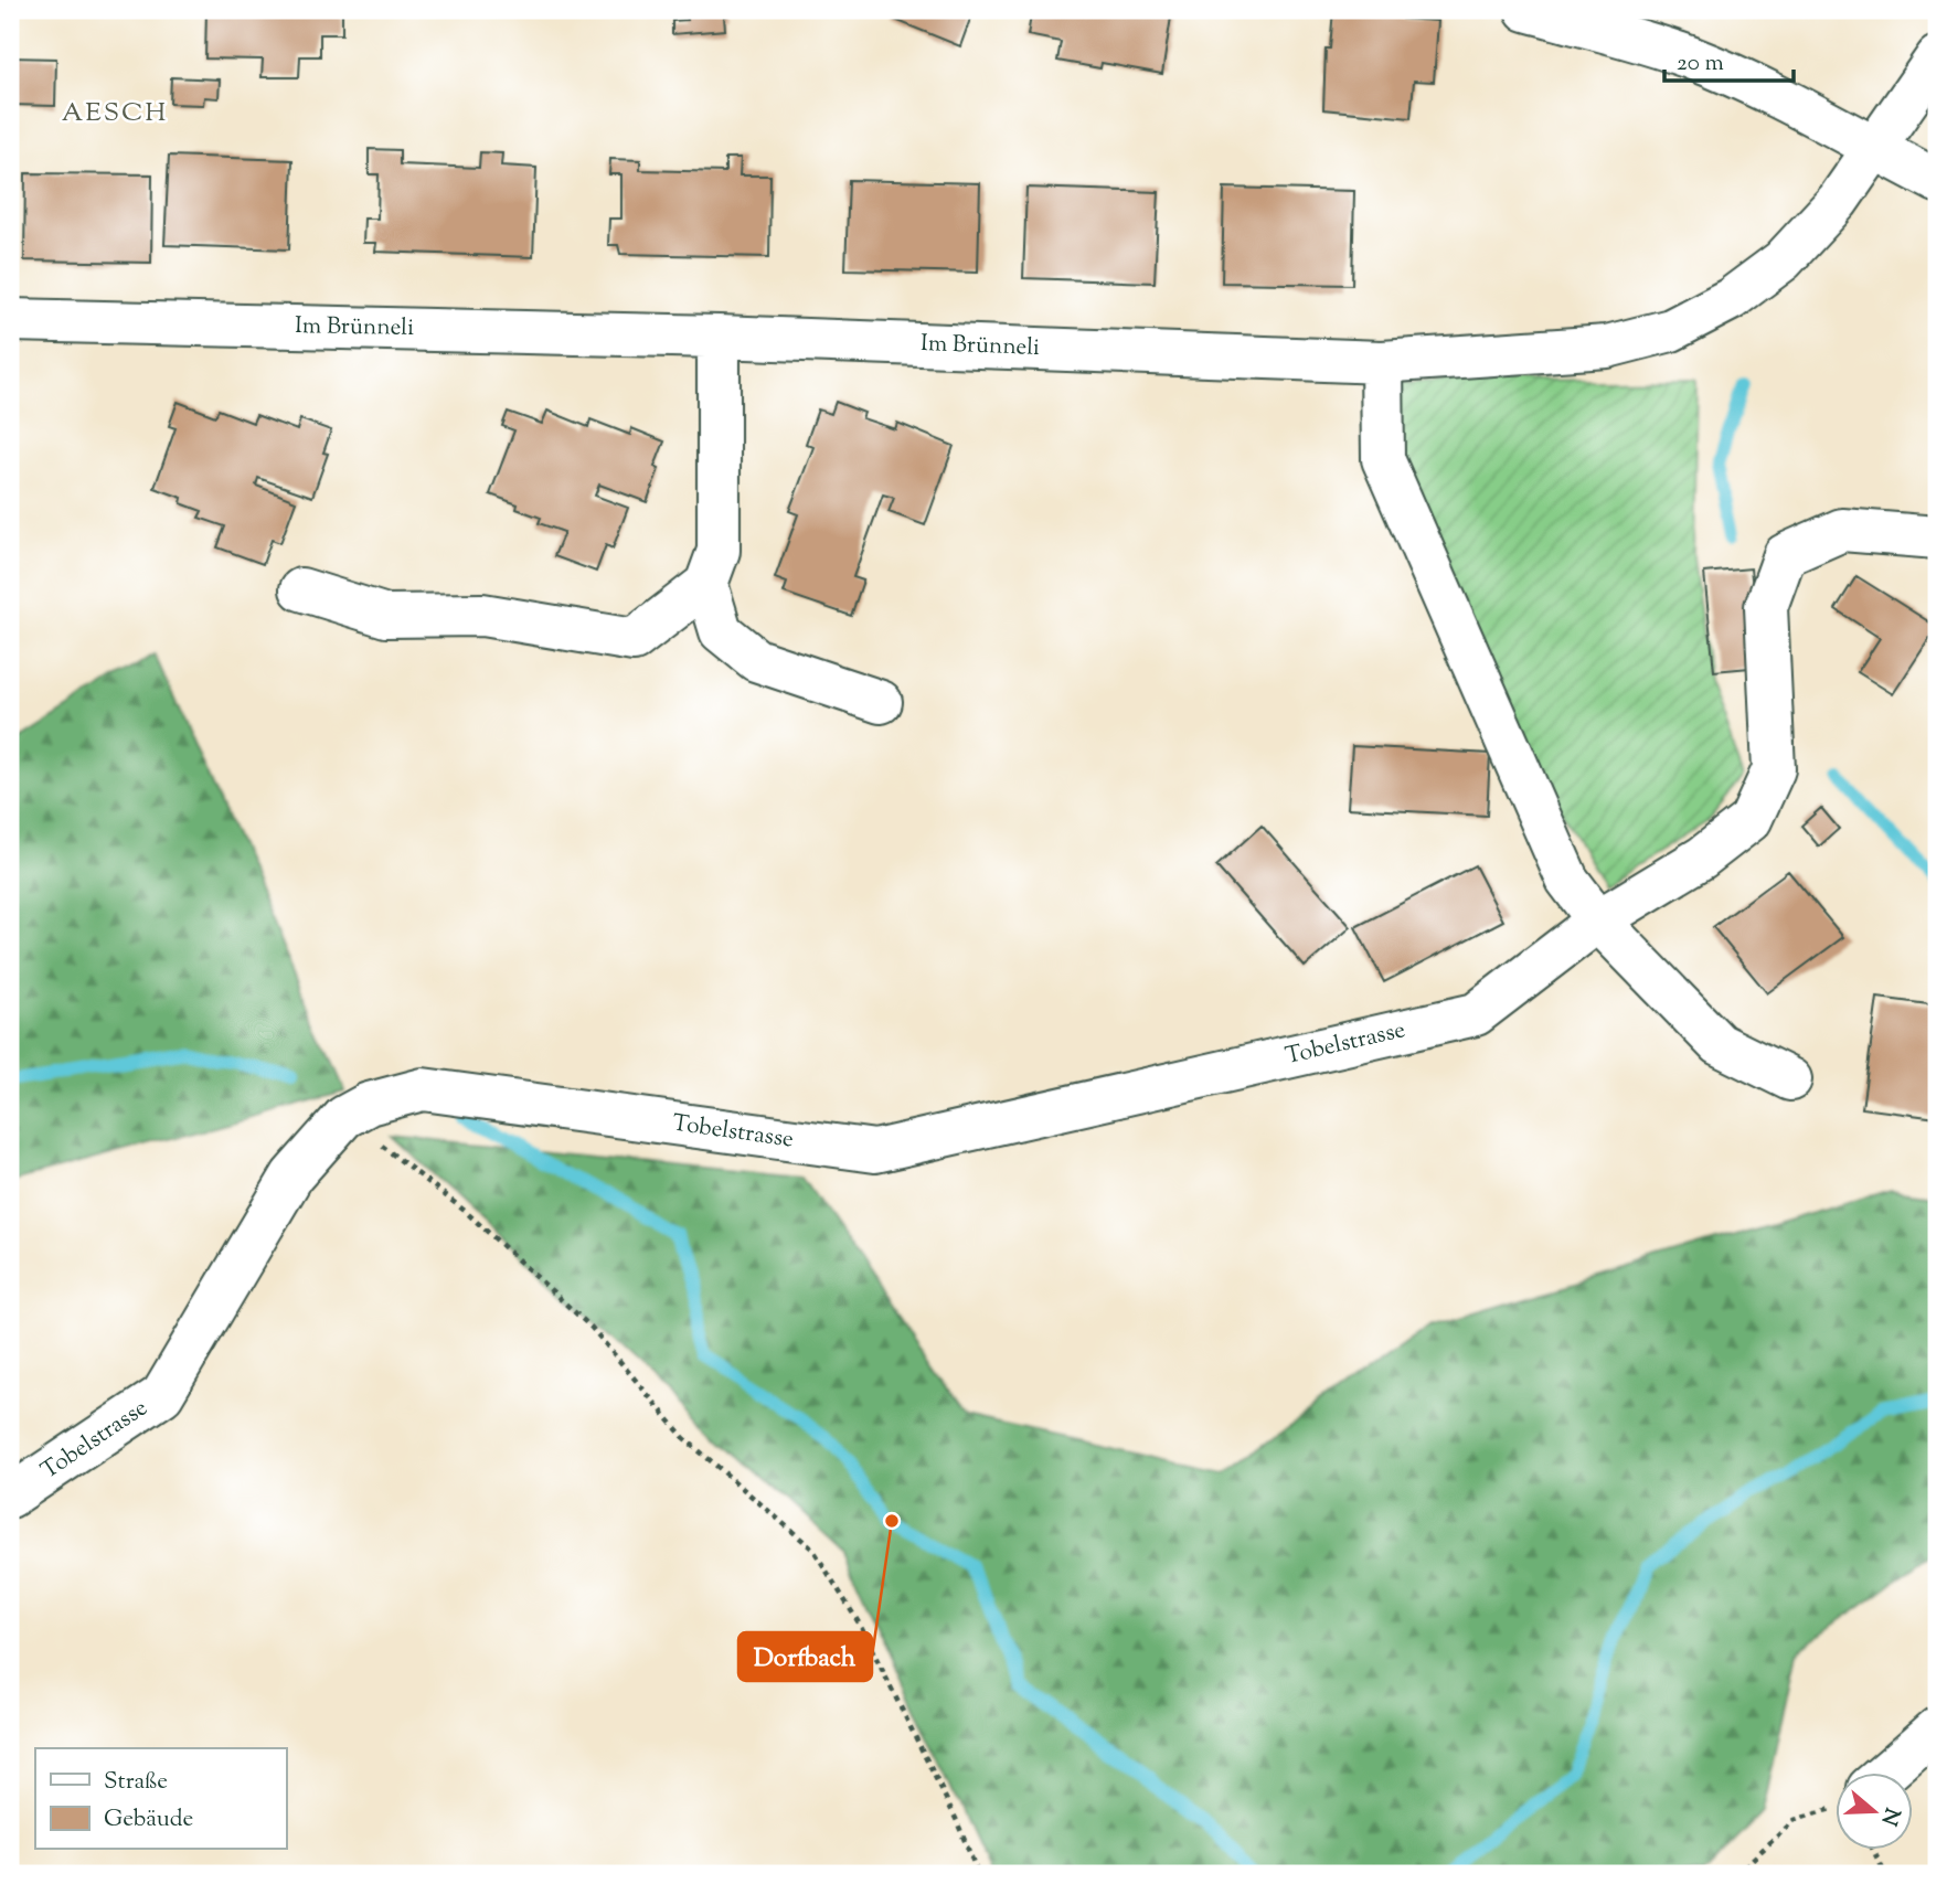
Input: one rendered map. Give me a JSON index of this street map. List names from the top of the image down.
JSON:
{
  "streets": {
    "street": ["Im Brünneli", "Tobelstrasse"]
  },
  "districts": ["AESCH"],
  "places": ["Dorfbach"],
  "legend": ["Straße", "Gebäude"],
  "scale_bar": "20 m",
  "north": "right"
}
